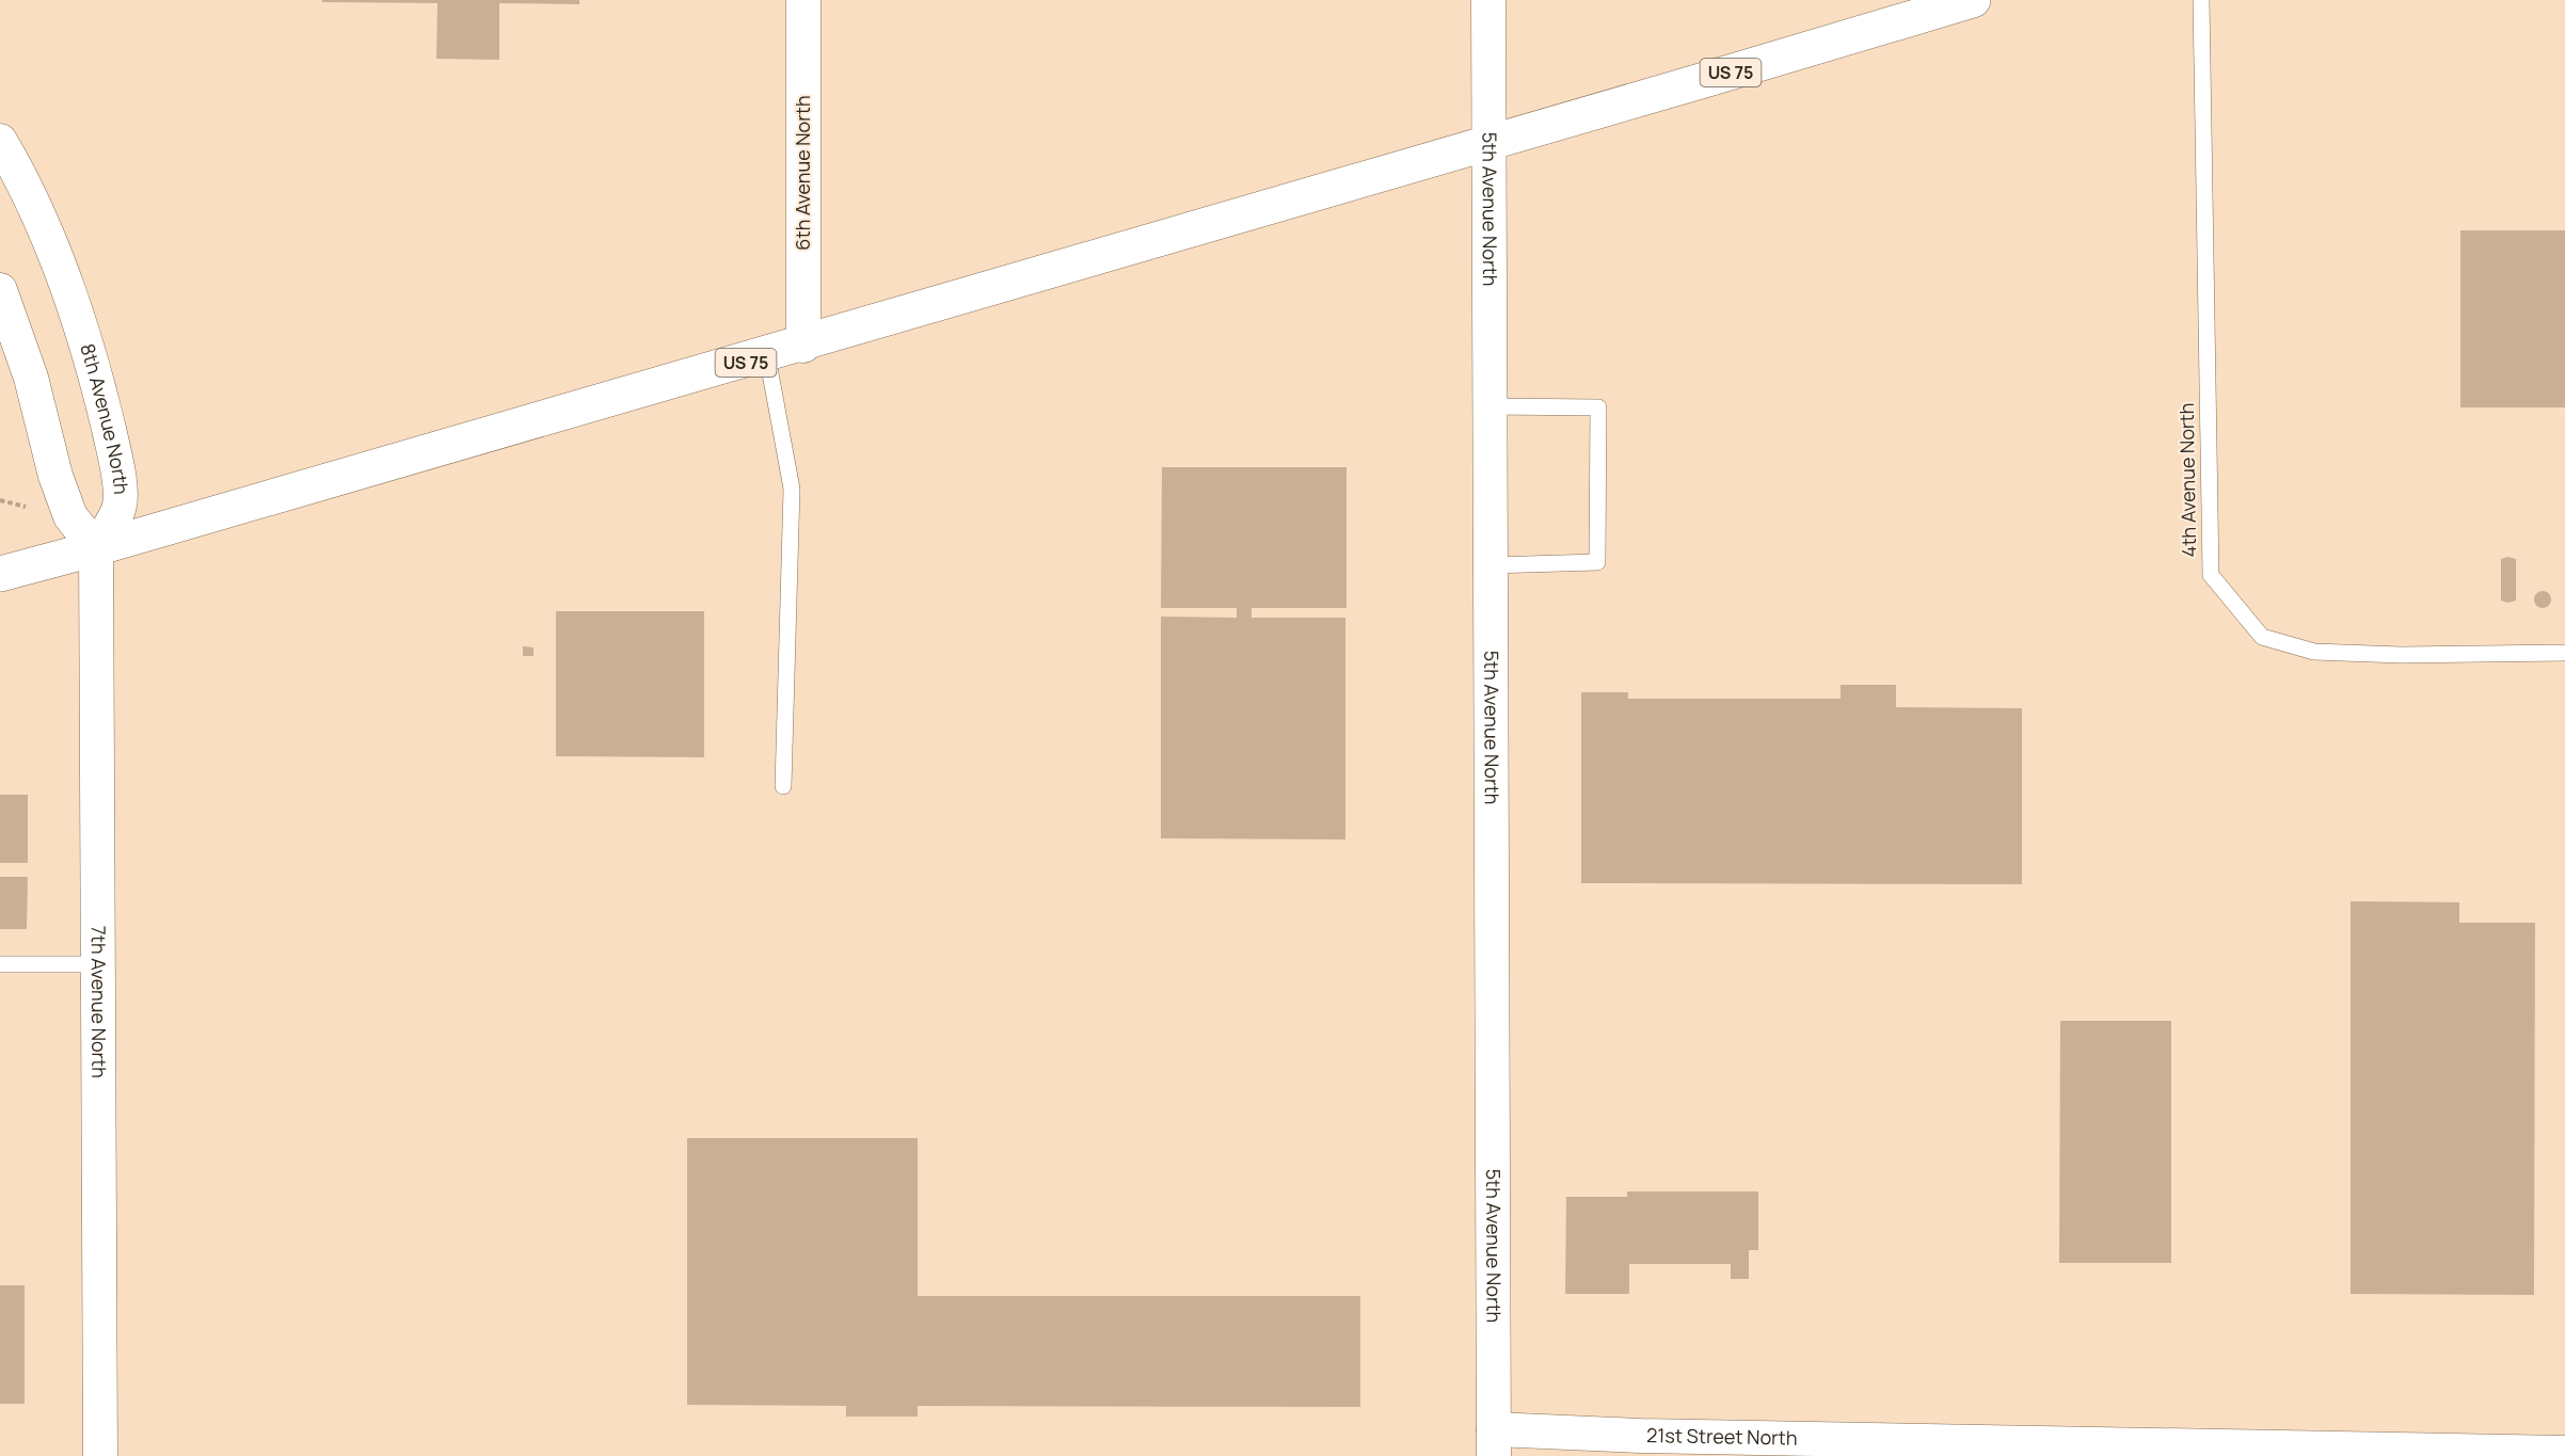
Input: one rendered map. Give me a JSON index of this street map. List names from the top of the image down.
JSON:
{
  "streets": {
    "main road": ["US 75"],
    "street": [
      "6th Avenue North",
      "5th Avenue North",
      "8th Avenue North",
      "7th Avenue North",
      "21st Street North"
    ],
    "lane": ["4th Avenue North"]
  },
  "crossings": [
    ["US 75", "6th Avenue North"],
    ["US 75", "5th Avenue North"],
    ["US 75", "8th Avenue North"],
    ["US 75", "7th Avenue North"],
    ["5th Avenue North", "21st Street North"],
    ["8th Avenue North", "7th Avenue North"]
  ]
}
